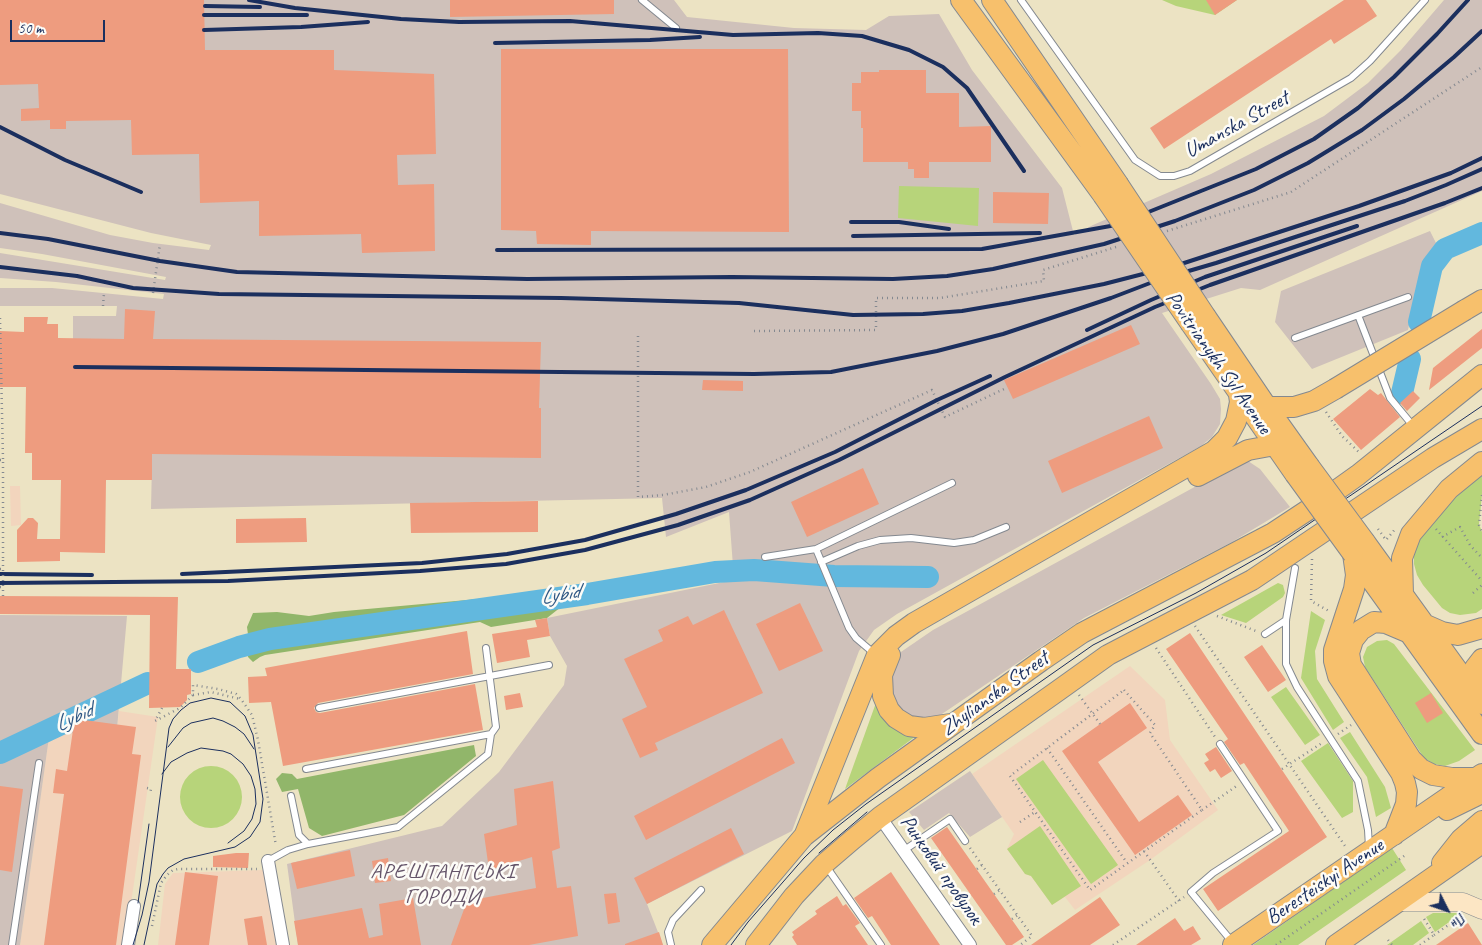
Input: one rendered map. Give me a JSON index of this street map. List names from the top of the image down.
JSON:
{
  "streets": {
    "main road": ["Povitrianykh Syl Avenue", "Zhylianska Street", "Beresteiskyi Avenue"],
    "street": ["Ринковий провулок"],
    "lane": ["Umanska Street"]
  },
  "crossings": [
    ["Zhylianska Street", "Ринковий провулок"]
  ],
  "districts": ["АРЕШТАНТСЬКІ ГОРОДИ"],
  "water": ["Lybid"],
  "scale_bar": "50 m",
  "north": "bottom right"
}
